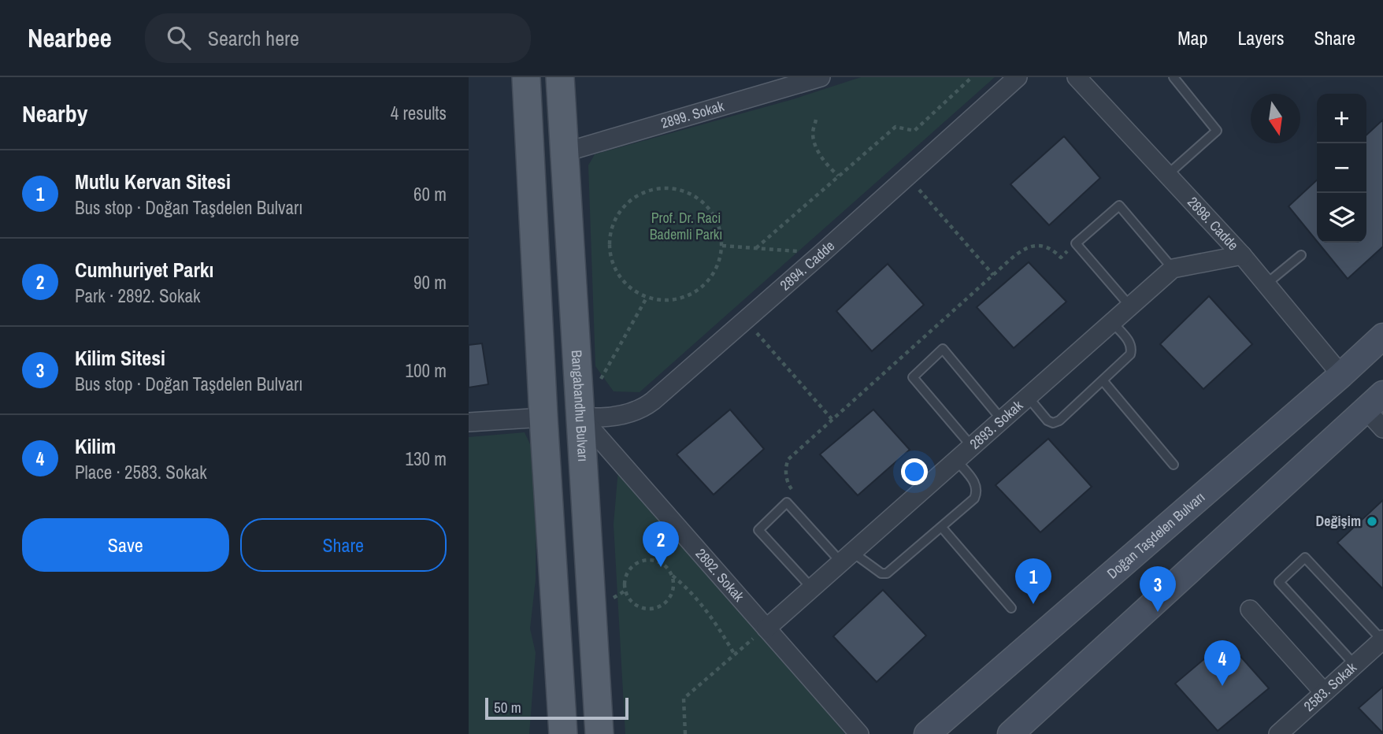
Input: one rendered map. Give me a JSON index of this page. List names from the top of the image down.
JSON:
{
  "streets": {
    "main road": ["Bangabandhu Bulvarı", "Doğan Taşdelen Bulvarı"],
    "street": [
      "2899. Sokak",
      "2898. Cadde",
      "2894. Cadde",
      "2893. Sokak",
      "2892. Sokak",
      "2583. Sokak"
    ]
  },
  "crossings": [
    ["2899. Sokak", "Bangabandhu Bulvarı"],
    ["2898. Cadde", "Doğan Taşdelen Bulvarı"],
    ["2894. Cadde", "Bangabandhu Bulvarı"],
    ["2894. Cadde", "2892. Sokak"],
    ["Bangabandhu Bulvarı", "2892. Sokak"],
    ["2893. Sokak", "2892. Sokak"]
  ],
  "parks": ["Prof. Dr. Raci Bademli Parkı"],
  "places": ["Değişim"],
  "scale_bar": "50 m",
  "north": "bottom",
  "page": {
    "header": "Nearbee",
    "search": "Search here",
    "nav": ["Map", "Layers", "Share"],
    "heading": ["Nearby", "4 results"],
    "map_buttons": ["+", "−"],
    "list": [
      {
        "mark": "1",
        "name": "Mutlu Kervan Sitesi",
        "note": "Bus stop · Doğan Taşdelen Bulvarı",
        "value": "60 m"
      },
      {
        "mark": "2",
        "name": "Cumhuriyet Parkı",
        "note": "Park · 2892. Sokak",
        "value": "90 m"
      },
      {
        "mark": "3",
        "name": "Kilim Sitesi",
        "note": "Bus stop · Doğan Taşdelen Bulvarı",
        "value": "100 m"
      },
      {
        "mark": "4",
        "name": "Kilim",
        "note": "Place · 2583. Sokak",
        "value": "130 m"
      }
    ],
    "buttons": ["Save", "Share"],
    "pins": [
      "2",
      "1",
      "3",
      "4"
    ],
    "scale": "50 m"
  }
}
